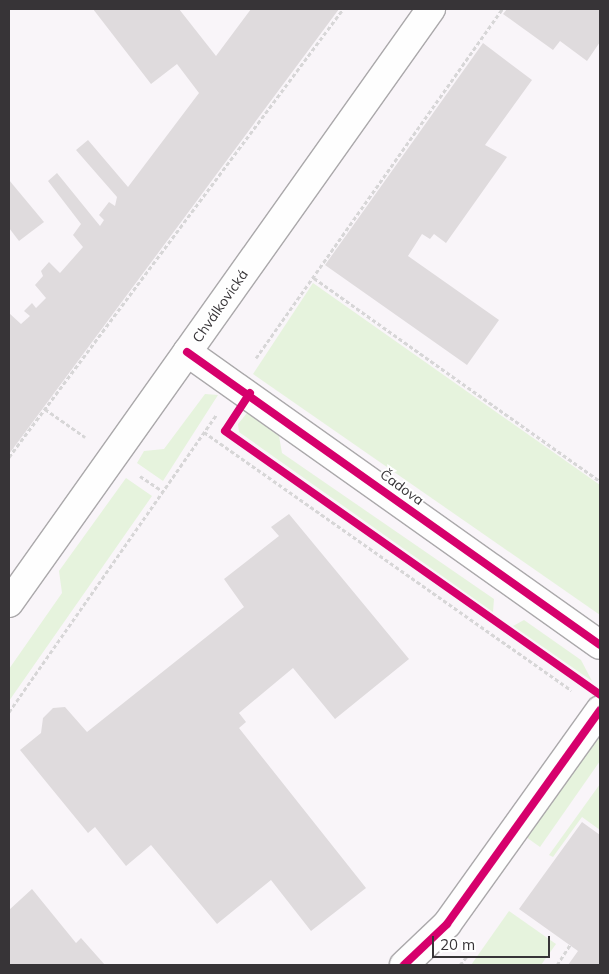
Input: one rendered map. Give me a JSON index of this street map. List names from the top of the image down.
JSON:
{
  "streets": {
    "street": ["Chválkovická", "Čadova"]
  },
  "crossings": [
    ["Chválkovická", "Čadova"]
  ],
  "scale_bar": "20 m"
}
